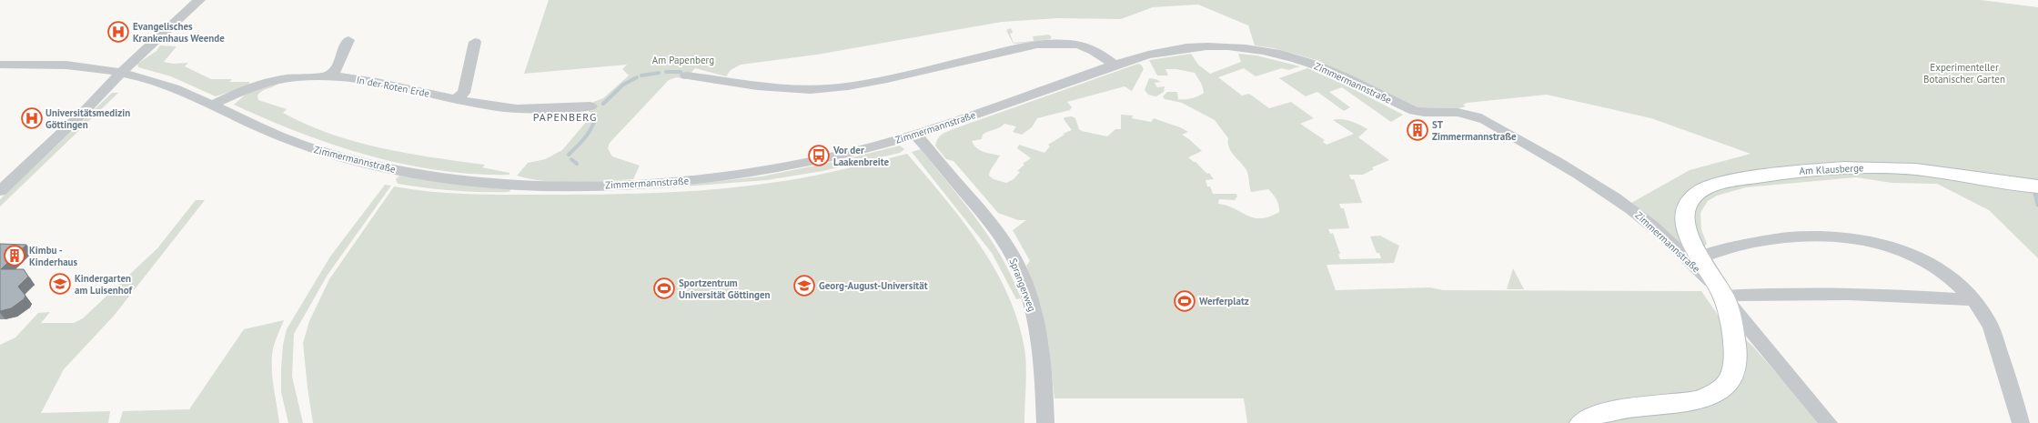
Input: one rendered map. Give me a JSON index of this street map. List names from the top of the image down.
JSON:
{
  "streets": {
    "street": [
      "Zimmermannstraße",
      "In der Roten Erde",
      "Am Klausberge",
      "Sprangerweg"
    ]
  },
  "crossings": [
    ["Zimmermannstraße", "In der Roten Erde"],
    ["Zimmermannstraße", "Am Klausberge"],
    ["Zimmermannstraße", "Sprangerweg"]
  ],
  "districts": ["PAPENBERG"],
  "parks": ["Am Papenberg", "Experimenteller Botanischer Garten"],
  "places": {
    "hospital": ["Evangelisches Krankenhaus Weende", "Universitätsmedizin Göttingen"],
    "building": ["ST Zimmermannstraße", "Kimbu - Kinderhaus"],
    "bus stop": ["Vor der Laakenbreite"],
    "school or university": ["Kindergarten am Luisenhof", "Georg-August-Universität"],
    "sports": ["Sportzentrum Universität Göttingen", "Werferplatz"]
  }
}
